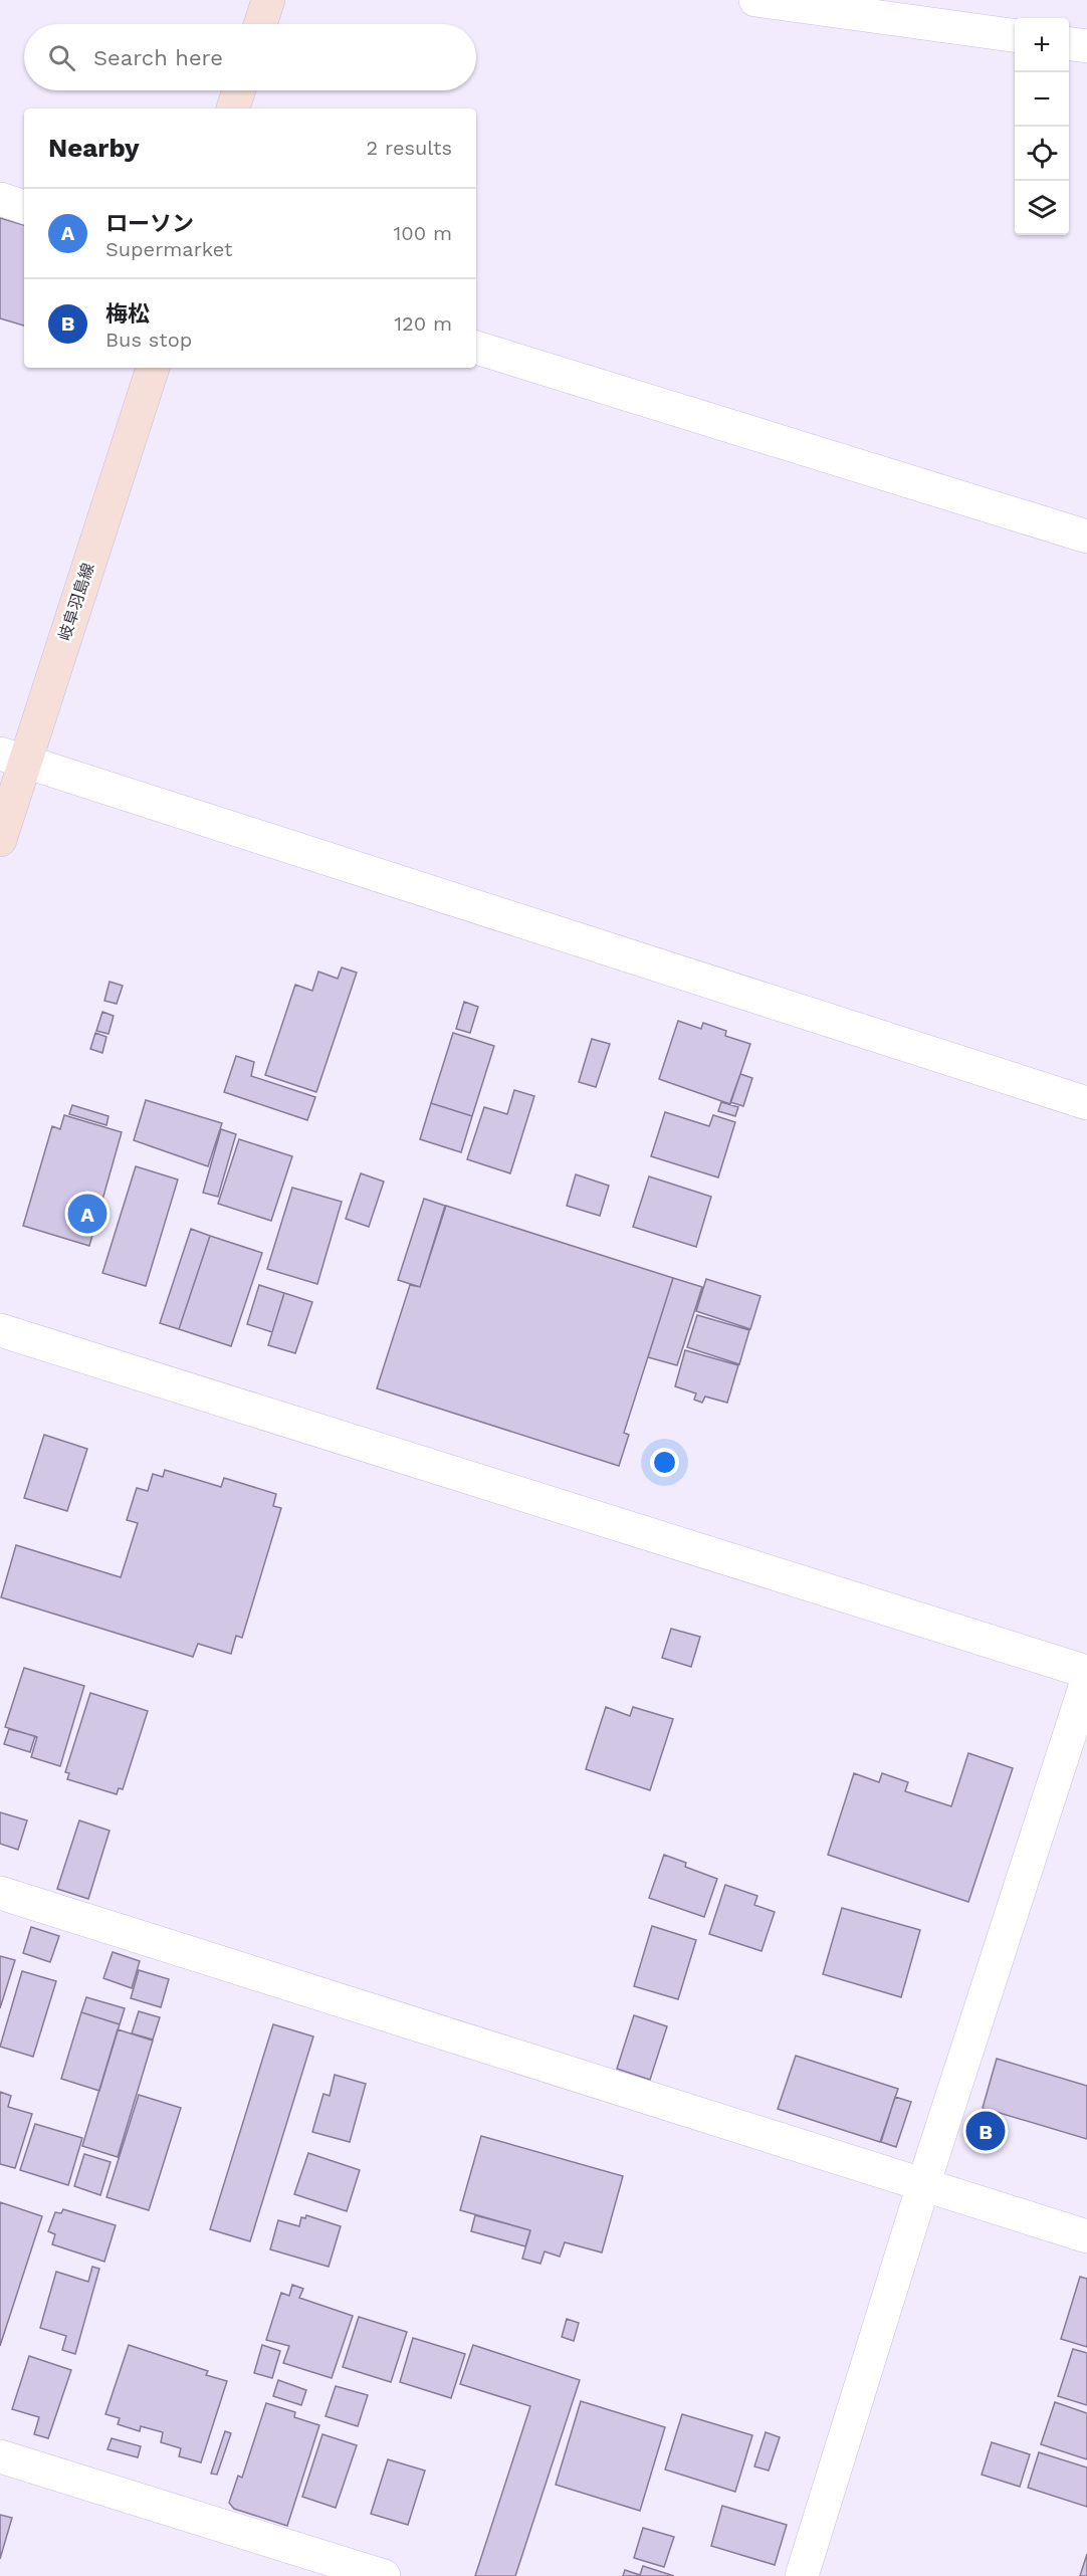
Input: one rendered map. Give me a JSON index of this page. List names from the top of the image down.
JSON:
{
  "streets": {
    "main road": ["岐阜羽島線"]
  },
  "page": {
    "map_buttons": ["+", "−"],
    "search": "Search here",
    "heading": ["Nearby", "2 results"],
    "list": [
      {
        "mark": "A",
        "name": "ローソン",
        "note": "Supermarket",
        "value": "100 m"
      },
      {
        "mark": "B",
        "name": "梅松",
        "note": "Bus stop",
        "value": "120 m"
      }
    ],
    "pins": ["A", "B"]
  }
}
